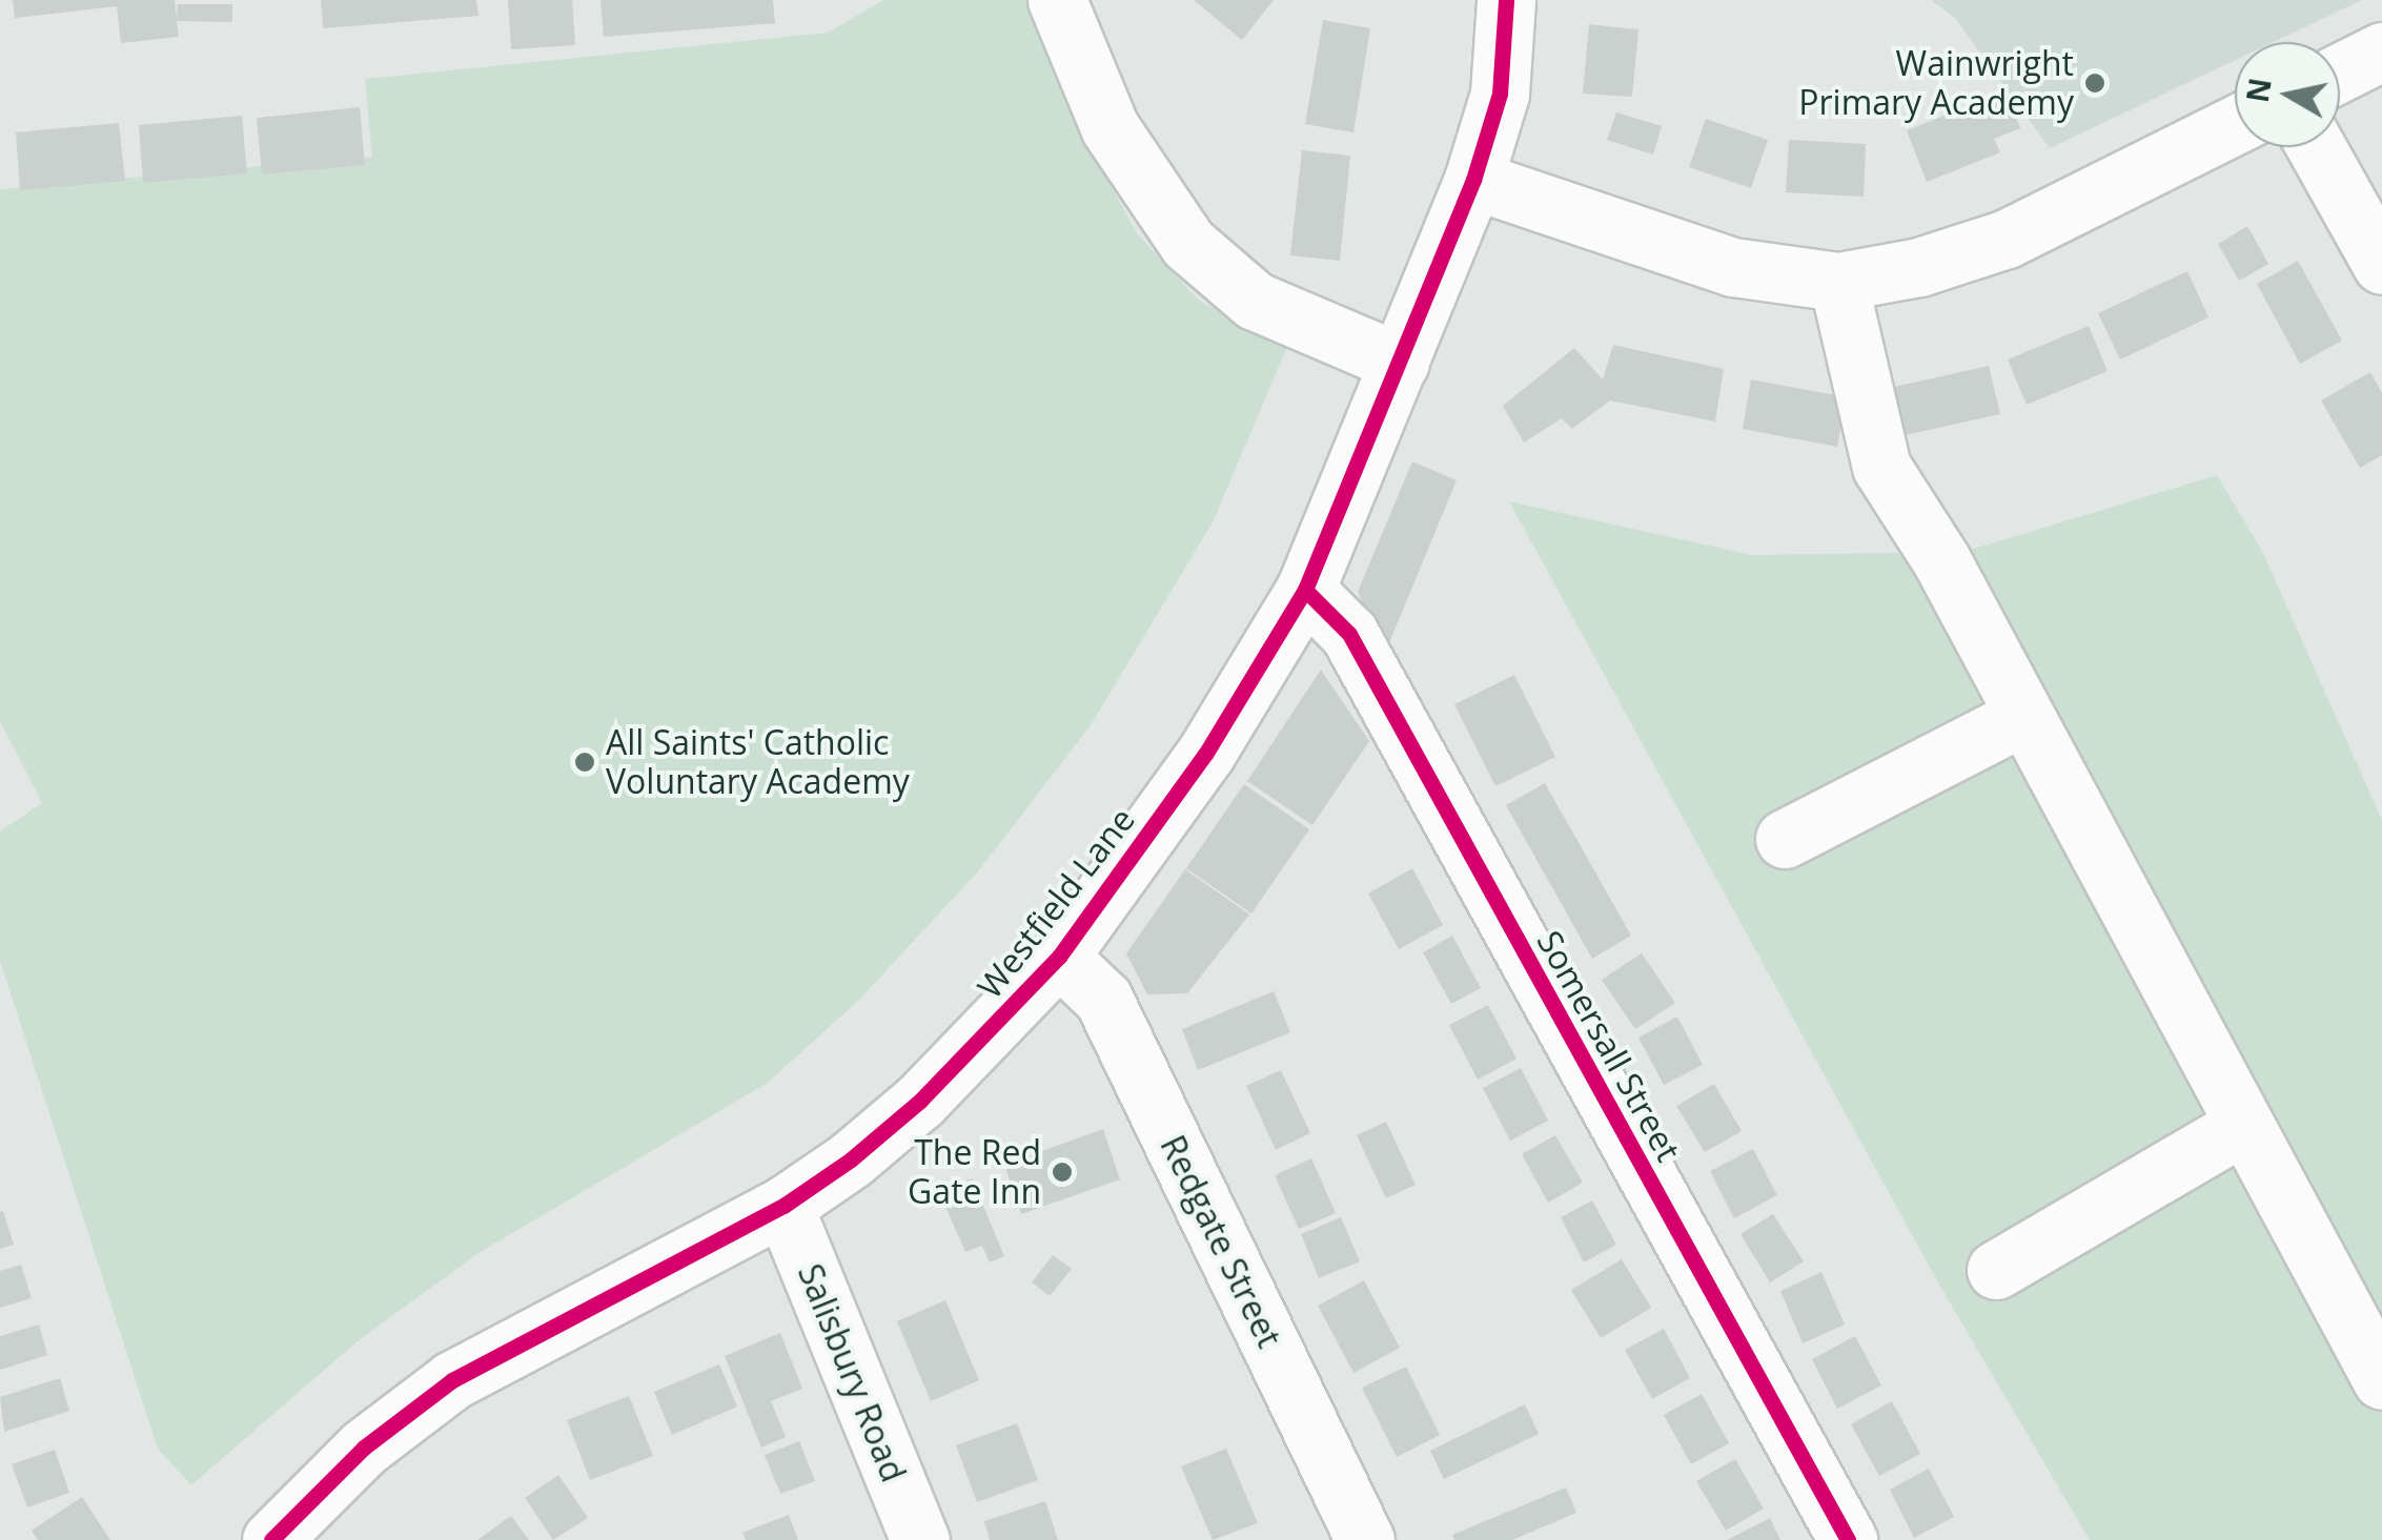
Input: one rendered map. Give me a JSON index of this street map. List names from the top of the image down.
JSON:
{
  "streets": {
    "street": [
      "Westfield Lane",
      "Somersall Street",
      "Redgate Street",
      "Salisbury Road"
    ]
  },
  "crossings": [
    ["Westfield Lane", "Somersall Street"],
    ["Westfield Lane", "Redgate Street"],
    ["Westfield Lane", "Salisbury Road"]
  ],
  "places": ["Wainwright Primary Academy", "All Saints' Catholic Voluntary Academy", "The Red Gate Inn"],
  "north": "left"
}
